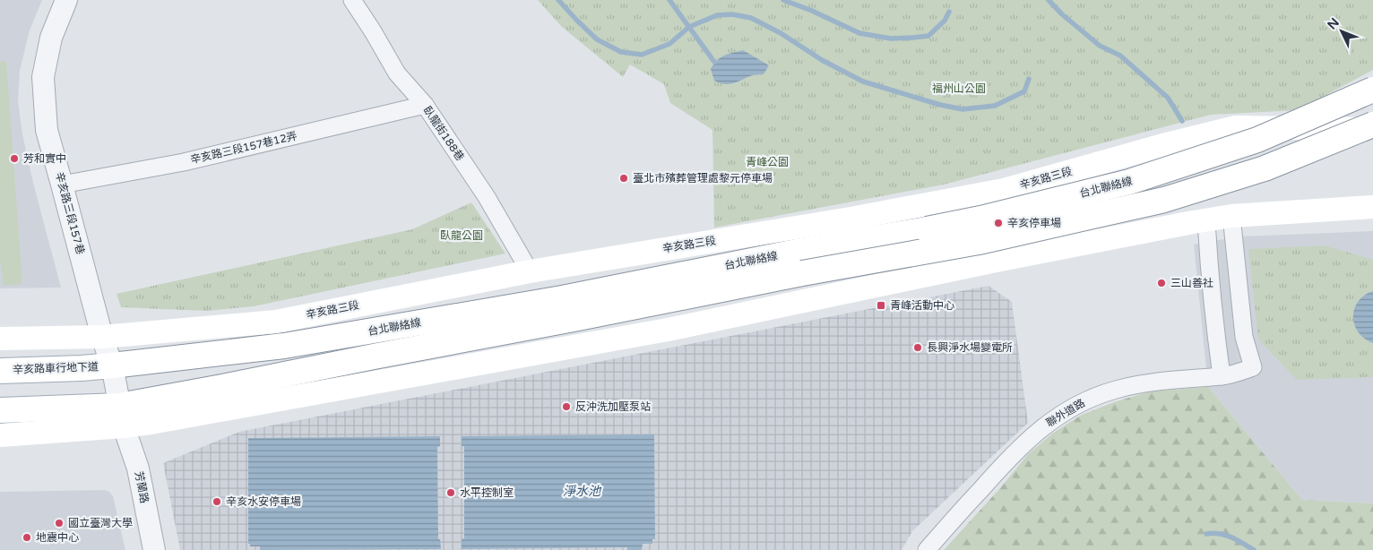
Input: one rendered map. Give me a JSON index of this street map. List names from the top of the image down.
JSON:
{
  "streets": {
    "main road": ["辛亥路三段", "台北聯絡線", "辛亥路車行地下道"],
    "street": [
      "臥龍街188巷",
      "辛亥路三段157巷12弄",
      "辛亥路三段157巷",
      "聯外道路",
      "芳蘭路"
    ]
  },
  "crossings": [
    ["臥龍街188巷", "辛亥路三段157巷12弄"],
    ["臥龍街188巷", "辛亥路三段"],
    ["辛亥路三段157巷12弄", "辛亥路三段157巷"],
    ["辛亥路三段", "辛亥路三段157巷"],
    ["台北聯絡線", "辛亥路三段157巷"],
    ["台北聯絡線", "辛亥路車行地下道"],
    ["台北聯絡線", "芳蘭路"],
    ["辛亥路三段157巷", "辛亥路車行地下道"],
    ["辛亥路三段157巷", "芳蘭路"]
  ],
  "water": ["淨水池"],
  "parks": ["福州山公園", "青峰公園", "臥龍公園"],
  "places": {
    "other": [
      "芳和實中",
      "臺北市殯葬管理處黎元停車場",
      "辛亥停車場",
      "三山善社",
      "長興淨水場變電所",
      "反沖洗加壓泵站",
      "水平控制室",
      "辛亥水安停車場",
      "國立臺灣大學",
      "地震中心"
    ],
    "transit": ["青峰活動中心"]
  },
  "north": "top left"
}
